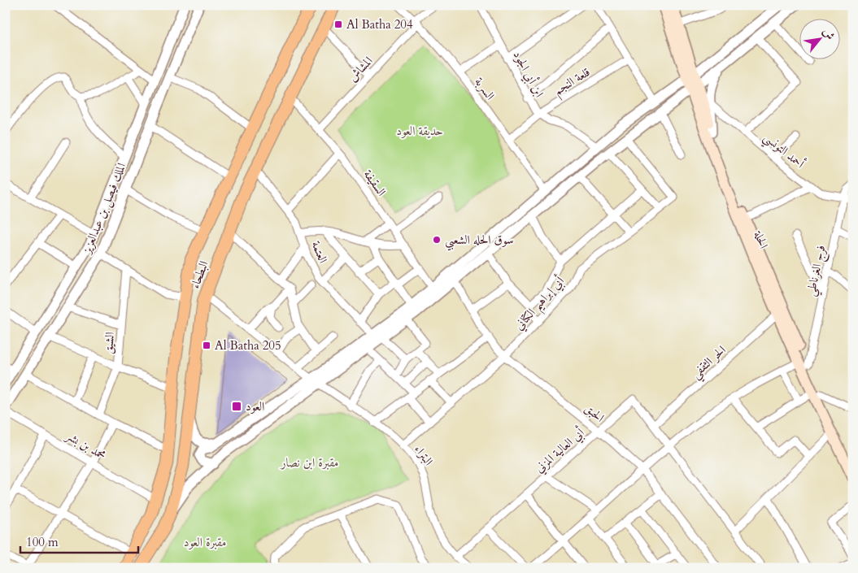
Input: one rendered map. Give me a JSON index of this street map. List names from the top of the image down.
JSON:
{
  "streets": {
    "main road": ["الحلة", "البطحاء"],
    "street": [
      "المشاش",
      "ابن أبي الجود",
      "قلعة النجم",
      "السربة",
      "أحمد التونسي",
      "السقيفة",
      "الملك فيصل بن عبدالعزيز",
      "العتمة",
      "فرج الغرناطي",
      "أبي إبراهيم الكتاني",
      "الشيق",
      "الحر الثقفي",
      "الحبق",
      "محمد بن بشر",
      "أبي العالية المزني",
      "البتراء"
    ]
  },
  "crossings": [
    ["المشاش", "السربة"],
    ["المشاش", "السقيفة"],
    ["ابن أبي الجود", "قلعة النجم"],
    ["قلعة النجم", "السربة"],
    ["أحمد التونسي", "فرج الغرناطي"],
    ["السقيفة", "البطحاء"],
    ["الحلة", "فرج الغرناطي"],
    ["الحلة", "الحر الثقفي"],
    ["العتمة", "البطحاء"],
    ["البطحاء", "محمد بن بشر"],
    ["البطحاء", "البتراء"],
    ["أبي إبراهيم الكتاني", "الحبق"],
    ["أبي إبراهيم الكتاني", "البتراء"],
    ["الحر الثقفي", "أبي العالية المزني"],
    ["الحبق", "أبي العالية المزني"],
    ["أبي العالية المزني", "البتراء"]
  ],
  "parks": ["حديقة العود", "مقبرة ابن نصار", "مقبرة العود"],
  "places": {
    "transit": ["Al Batha 204", "Al Batha 205", "العود"],
    "other": ["سوق الحله الشعبي"]
  },
  "scale_bar": "100 m",
  "north": "top right"
}
